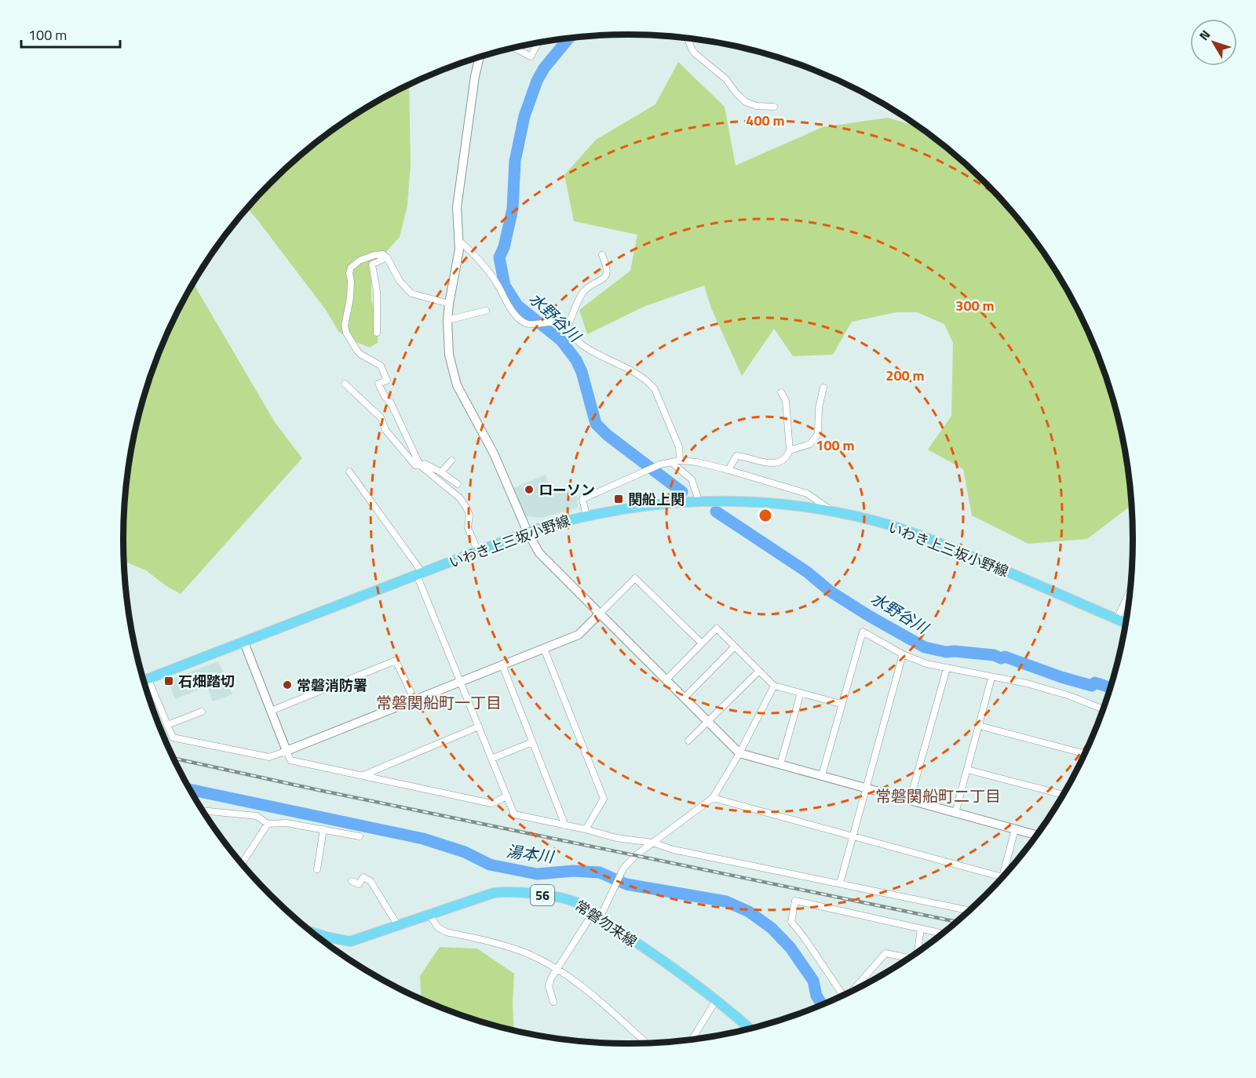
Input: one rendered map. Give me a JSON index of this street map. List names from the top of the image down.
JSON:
{
  "streets": {
    "main road": ["いわき上三坂小野線", "56", "常磐勿来線"]
  },
  "districts": ["常磐関船町一丁目", "常磐関船町二丁目"],
  "water": ["水野谷川", "湯本川"],
  "places": {
    "other": ["ローソン", "常磐消防署"],
    "transit": ["関船上関", "石畑踏切"]
  },
  "scale_bar": "100 m",
  "north": "top left",
  "rings": [
    "400 m",
    "300 m",
    "200 m",
    "100 m"
  ]
}
